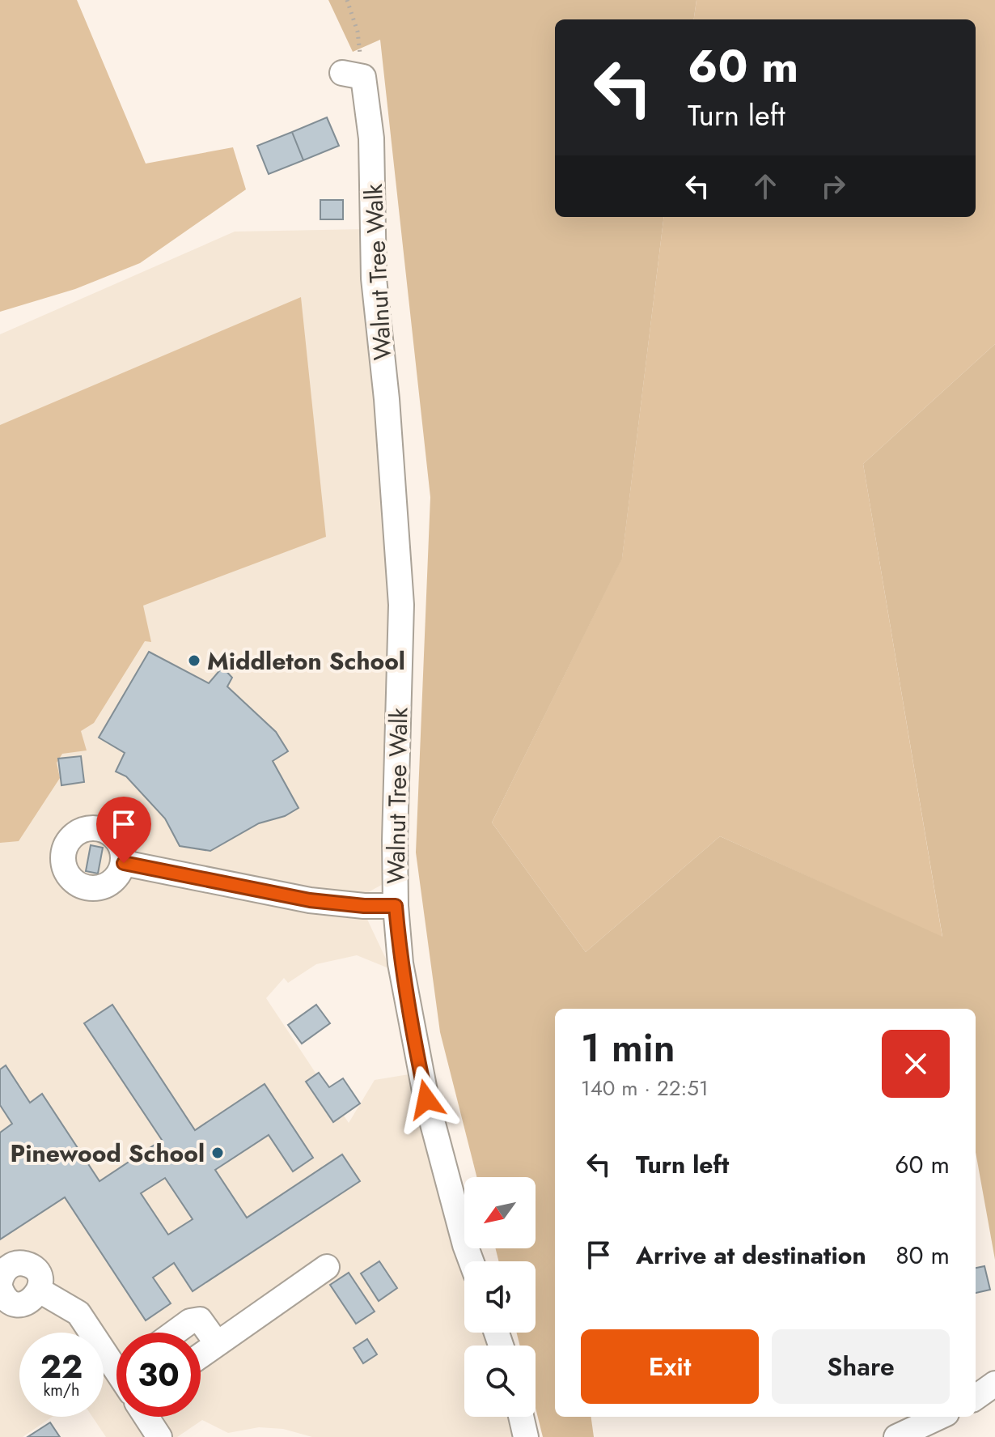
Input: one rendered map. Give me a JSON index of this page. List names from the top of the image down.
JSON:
{
  "streets": {
    "street": ["Walnut Tree Walk"]
  },
  "places": ["Middleton School", "Pinewood School"],
  "north": "bottom left",
  "page": {
    "turn": ["60 m", "Turn left"],
    "heading": ["1 min", "140 m · 22:51"],
    "list": [
      {
        "name": "Turn left",
        "value": "60 m"
      },
      {
        "name": "Arrive at destination",
        "value": "80 m"
      }
    ],
    "buttons": ["Exit", "Share"],
    "speed": "22 km/h",
    "limit": "30"
  }
}
